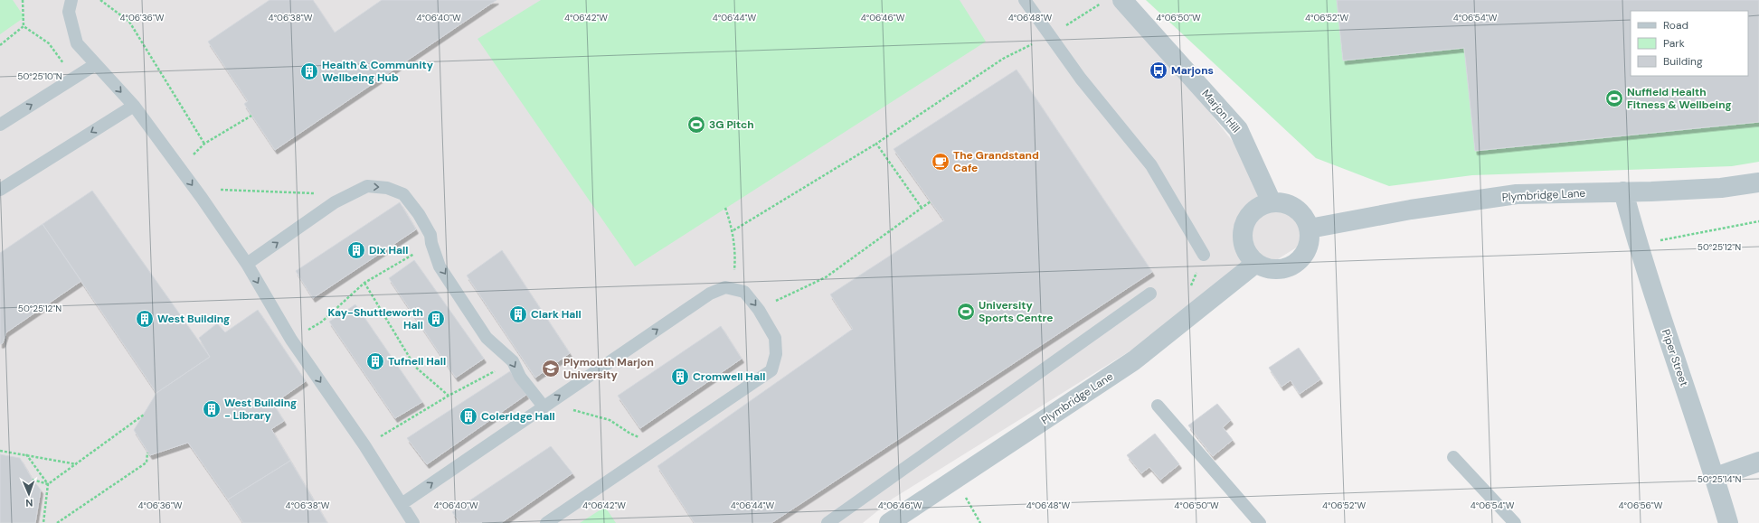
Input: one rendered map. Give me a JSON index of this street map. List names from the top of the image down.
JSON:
{
  "streets": {
    "street": ["Marjon Hill", "Plymbridge Lane", "Piper Street"]
  },
  "crossings": [
    ["Marjon Hill", "Plymbridge Lane"],
    ["Plymbridge Lane", "Piper Street"]
  ],
  "places": {
    "bus stop": ["Marjons"],
    "building": [
      "Health & Community Wellbeing Hub",
      "Dix Hall",
      "Clark Hall",
      "West Building",
      "Kay-Shuttleworth Hall",
      "Tufnell Hall",
      "Cromwell Hall",
      "West Building - Library",
      "Coleridge Hall"
    ],
    "sports": ["Nuffield Health Fitness & Wellbeing", "3G Pitch", "University Sports Centre"],
    "cafe": ["The Grandstand Cafe"],
    "school or university": ["Plymouth Marjon University"]
  },
  "legend": ["Road", "Park", "Building"],
  "north": "bottom",
  "coordinates": [
    "4°06'36\"W",
    "4°06'38\"W",
    "4°06'40\"W",
    "4°06'42\"W",
    "4°06'44\"W",
    "4°06'46\"W",
    "4°06'48\"W",
    "4°06'50\"W",
    "4°06'52\"W",
    "4°06'54\"W",
    "50°25'10\"N",
    "50°25'12\"N",
    "50°25'14\"N",
    "4°06'56\"W"
  ]
}
